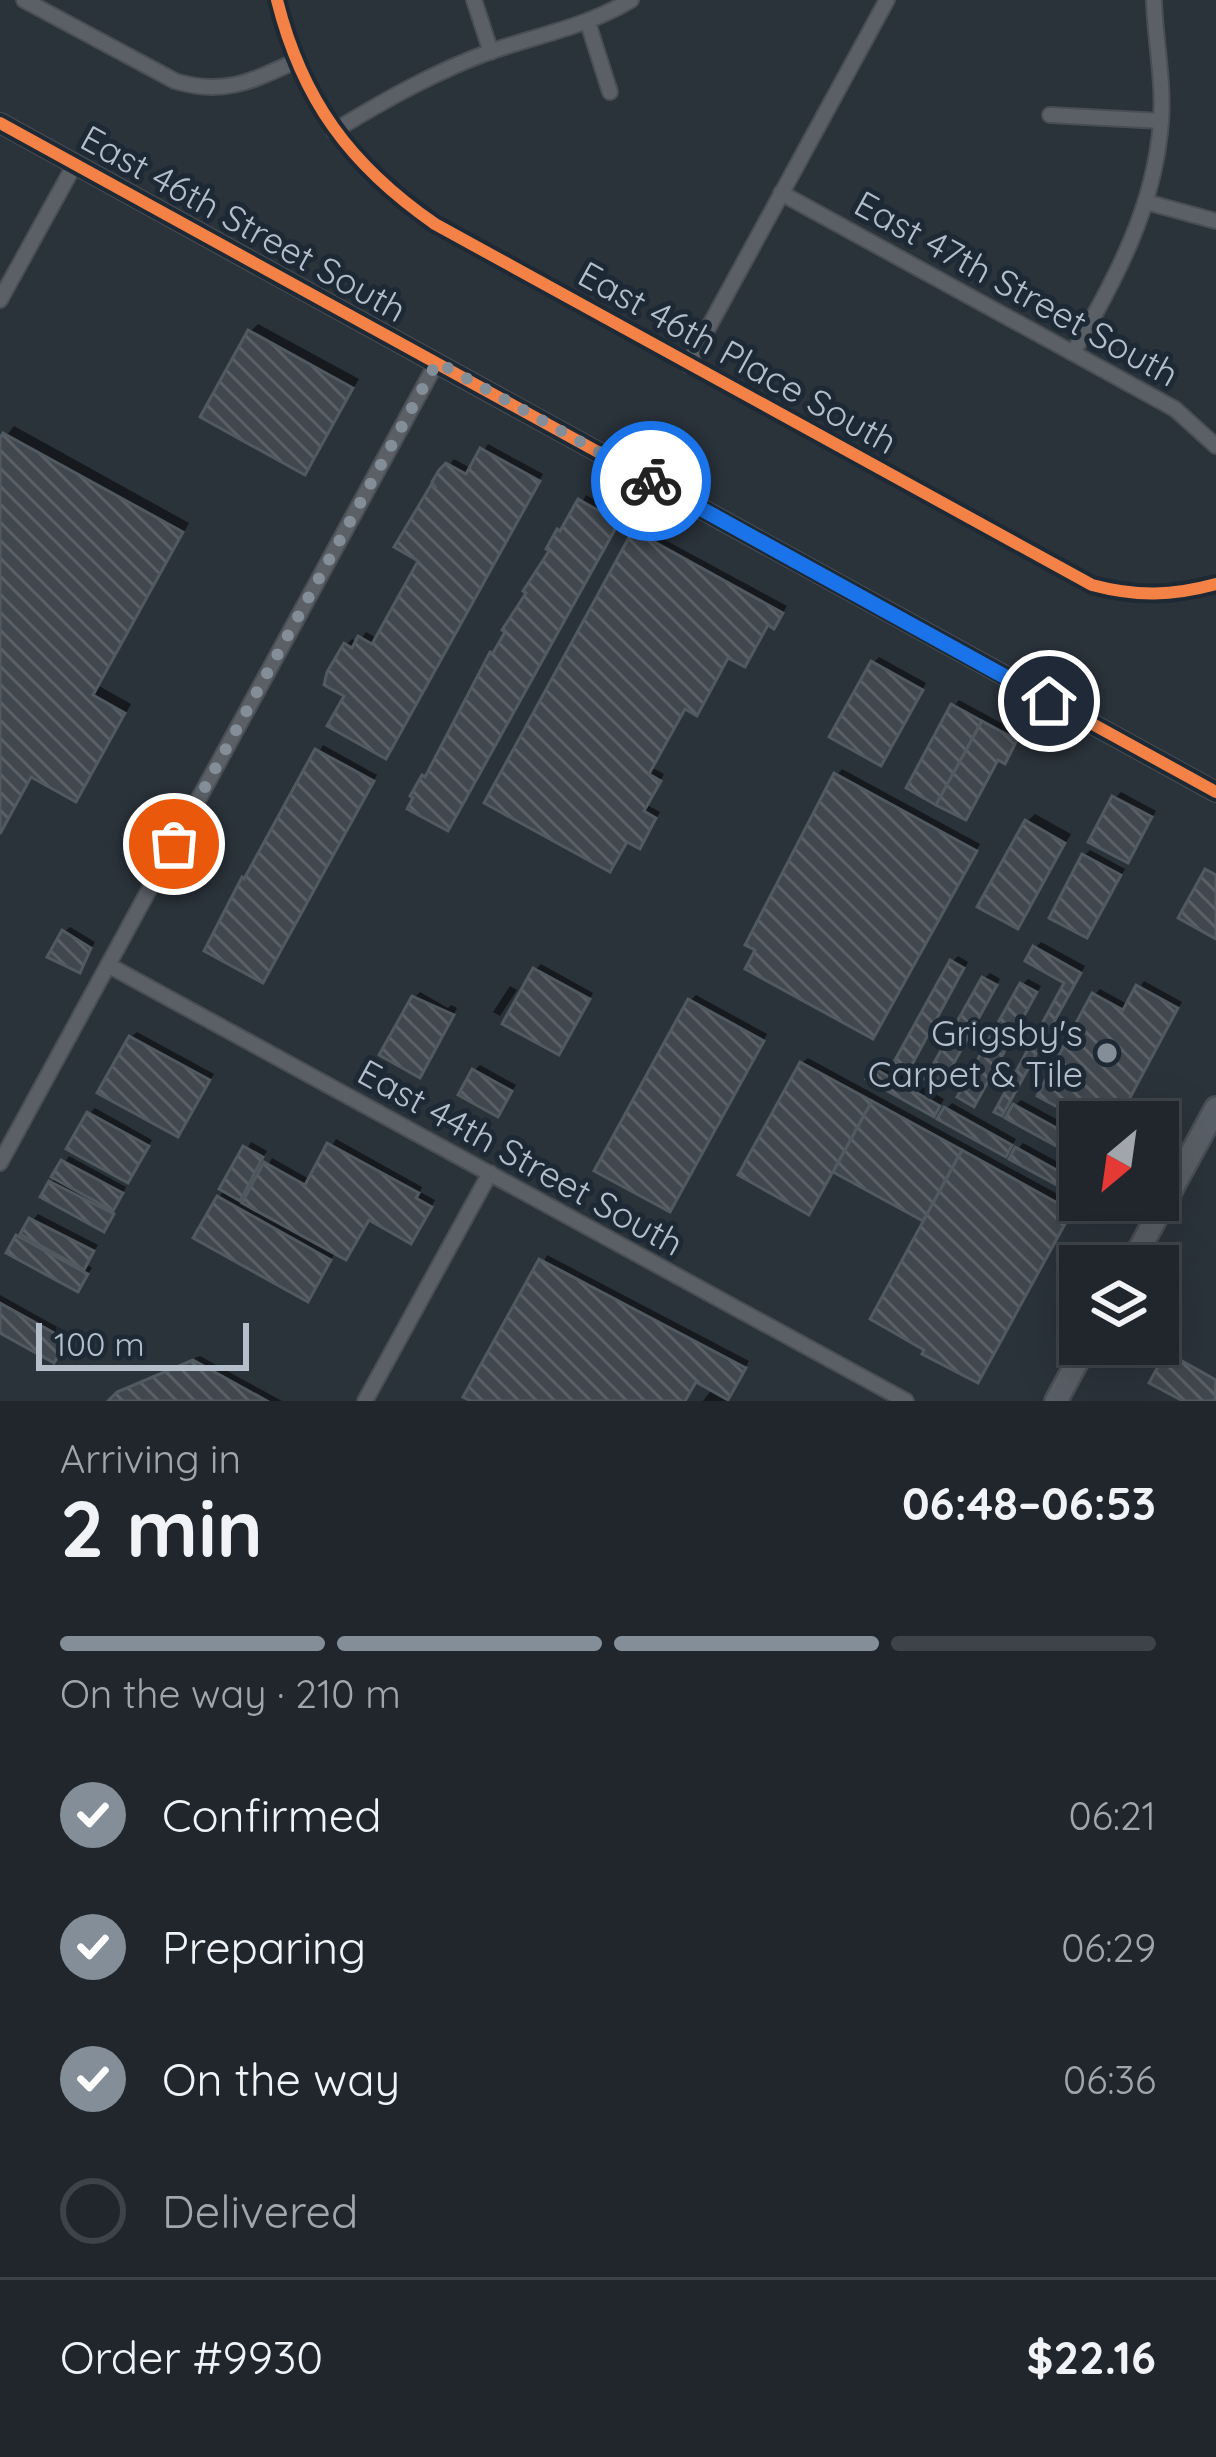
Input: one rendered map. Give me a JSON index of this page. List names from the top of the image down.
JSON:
{
  "streets": {
    "street": [
      "East 46th Street South",
      "East 47th Street South",
      "East 46th Place South",
      "East 44th Street South"
    ]
  },
  "places": ["Grigsby's Carpet & Tile"],
  "scale_bar": "100 m",
  "north": "bottom left",
  "page": {
    "scale": "100 m",
    "heading": ["2 min", "Arriving in", "06:48–06:53"],
    "panel": ["Order #9930", "$22.16"],
    "bar": "On the way · 210 m",
    "list": [
      ["Confirmed", "06:21"],
      ["Preparing", "06:29"],
      ["On the way", "06:36"],
      "Delivered"
    ]
  }
}
